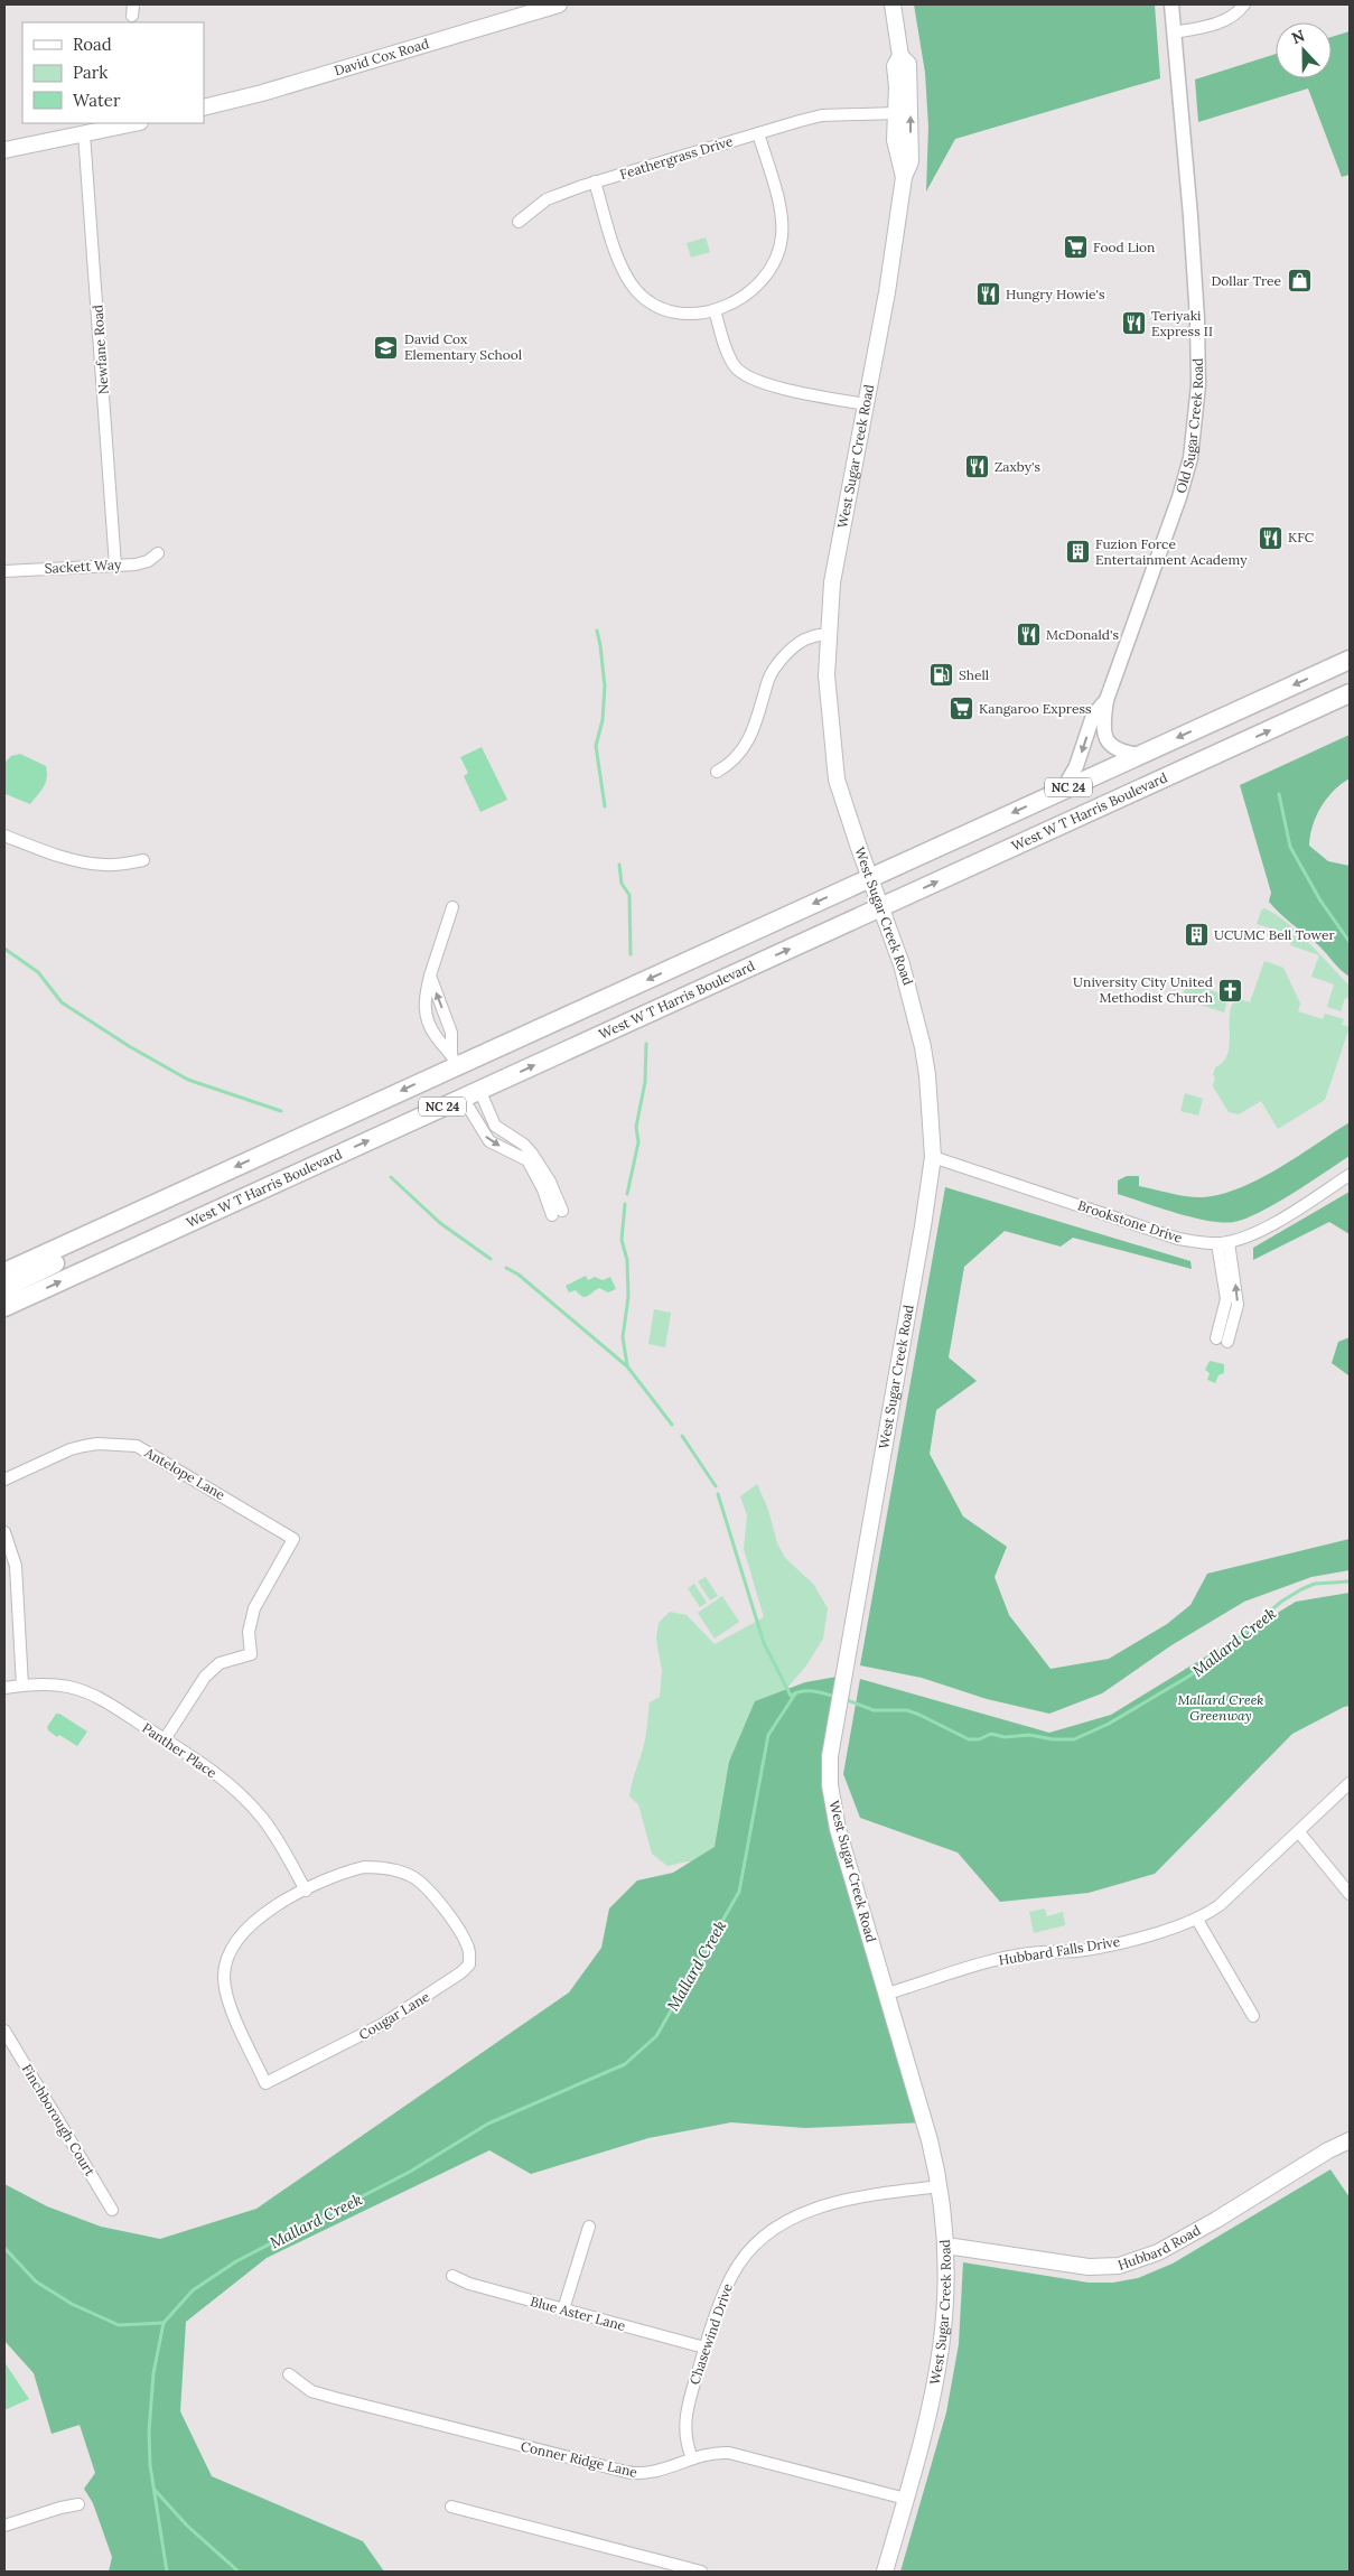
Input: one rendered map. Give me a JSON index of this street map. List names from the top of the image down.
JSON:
{
  "streets": {
    "main road": [
      "David Cox Road",
      "West Sugar Creek Road",
      "NC 24",
      "West W T Harris Boulevard",
      "Hubbard Road"
    ],
    "street": [
      "Feathergrass Drive",
      "Newfane Road",
      "Old Sugar Creek Road",
      "Sackett Way",
      "Brookstone Drive",
      "Antelope Lane",
      "Panther Place",
      "Hubbard Falls Drive",
      "Cougar Lane",
      "Finchborough Court",
      "Blue Aster Lane",
      "Chasewind Drive",
      "Conner Ridge Lane"
    ]
  },
  "crossings": [
    ["Feathergrass Drive", "West Sugar Creek Road"],
    ["Newfane Road", "Sackett Way"],
    ["Old Sugar Creek Road", "NC 24"],
    ["West Sugar Creek Road", "NC 24"],
    ["West Sugar Creek Road", "West W T Harris Boulevard"],
    ["West Sugar Creek Road", "Brookstone Drive"],
    ["West Sugar Creek Road", "Hubbard Falls Drive"],
    ["West Sugar Creek Road", "Hubbard Road"],
    ["West Sugar Creek Road", "Chasewind Drive"],
    ["West Sugar Creek Road", "Conner Ridge Lane"],
    ["Antelope Lane", "Panther Place"],
    ["Panther Place", "Cougar Lane"],
    ["Blue Aster Lane", "Chasewind Drive"],
    ["Chasewind Drive", "Conner Ridge Lane"]
  ],
  "water": ["Mallard Creek"],
  "parks": ["Mallard Creek Greenway"],
  "places": {
    "supermarket": ["Food Lion", "Kangaroo Express"],
    "shop": ["Dollar Tree"],
    "restaurant": [
      "Hungry Howie's",
      "Teriyaki Express II",
      "Zaxby's",
      "KFC",
      "McDonald's"
    ],
    "school or university": ["David Cox Elementary School"],
    "building": ["Fuzion Force Entertainment Academy", "UCUMC Bell Tower"],
    "fuel station": ["Shell"],
    "church": ["University City United Methodist Church"]
  },
  "legend": ["Road", "Park", "Water"],
  "north": "top"
}
